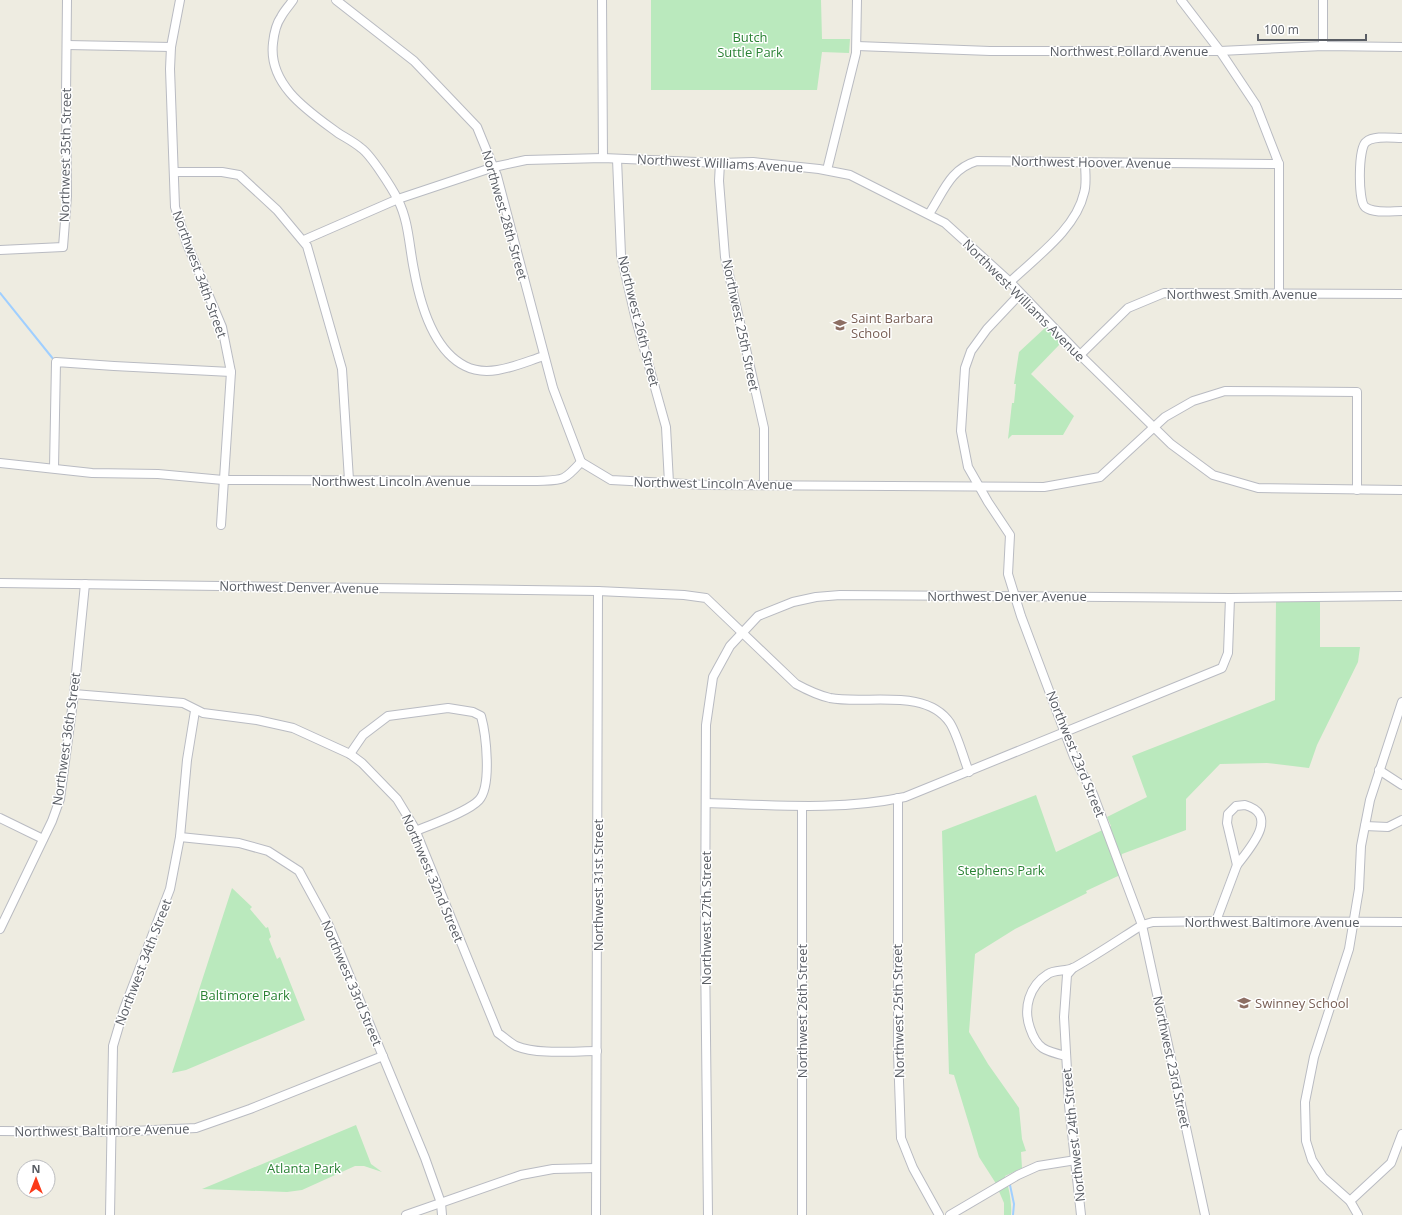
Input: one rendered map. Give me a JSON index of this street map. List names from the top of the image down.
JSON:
{
  "streets": {
    "street": [
      "Northwest Pollard Avenue",
      "Northwest 35th Street",
      "Northwest Hoover Avenue",
      "Northwest Williams Avenue",
      "Northwest 28th Street",
      "Northwest 34th Street",
      "Northwest Smith Avenue",
      "Northwest 26th Street",
      "Northwest 25th Street",
      "Northwest Lincoln Avenue",
      "Northwest Denver Avenue",
      "Northwest 36th Street",
      "Northwest 23rd Street",
      "Northwest 32nd Street",
      "Northwest 31st Street",
      "Northwest 27th Street",
      "Northwest Baltimore Avenue",
      "Northwest 33rd Street",
      "Northwest 24th Street"
    ]
  },
  "crossings": [
    ["Northwest Hoover Avenue", "Northwest Williams Avenue"],
    ["Northwest Williams Avenue", "Northwest 28th Street"],
    ["Northwest Williams Avenue", "Northwest Smith Avenue"],
    ["Northwest Williams Avenue", "Northwest 26th Street"],
    ["Northwest Williams Avenue", "Northwest 25th Street"],
    ["Northwest Williams Avenue", "Northwest Lincoln Avenue"],
    ["Northwest Williams Avenue", "Northwest 23rd Street"],
    ["Northwest 28th Street", "Northwest Lincoln Avenue"],
    ["Northwest 34th Street", "Northwest Lincoln Avenue"],
    ["Northwest 34th Street", "Northwest 32nd Street"],
    ["Northwest 34th Street", "Northwest Baltimore Avenue"],
    ["Northwest 34th Street", "Northwest 33rd Street"],
    ["Northwest 26th Street", "Northwest Lincoln Avenue"],
    ["Northwest 25th Street", "Northwest Lincoln Avenue"],
    ["Northwest Lincoln Avenue", "Northwest 23rd Street"],
    ["Northwest Denver Avenue", "Northwest 36th Street"],
    ["Northwest Denver Avenue", "Northwest 23rd Street"],
    ["Northwest Denver Avenue", "Northwest 31st Street"],
    ["Northwest Denver Avenue", "Northwest 27th Street"],
    ["Northwest 36th Street", "Northwest 32nd Street"],
    ["Northwest 23rd Street", "Northwest Baltimore Avenue"],
    ["Northwest 23rd Street", "Northwest 24th Street"],
    ["Northwest 32nd Street", "Northwest 31st Street"],
    ["Northwest Baltimore Avenue", "Northwest 33rd Street"],
    ["Northwest Baltimore Avenue", "Northwest 24th Street"]
  ],
  "parks": [
    "Butch Suttle Park",
    "Stephens Park",
    "Baltimore Park",
    "Atlanta Park"
  ],
  "places": {
    "school or university": ["Saint Barbara School", "Swinney School"]
  },
  "scale_bar": "100 m",
  "north": "top"
}
